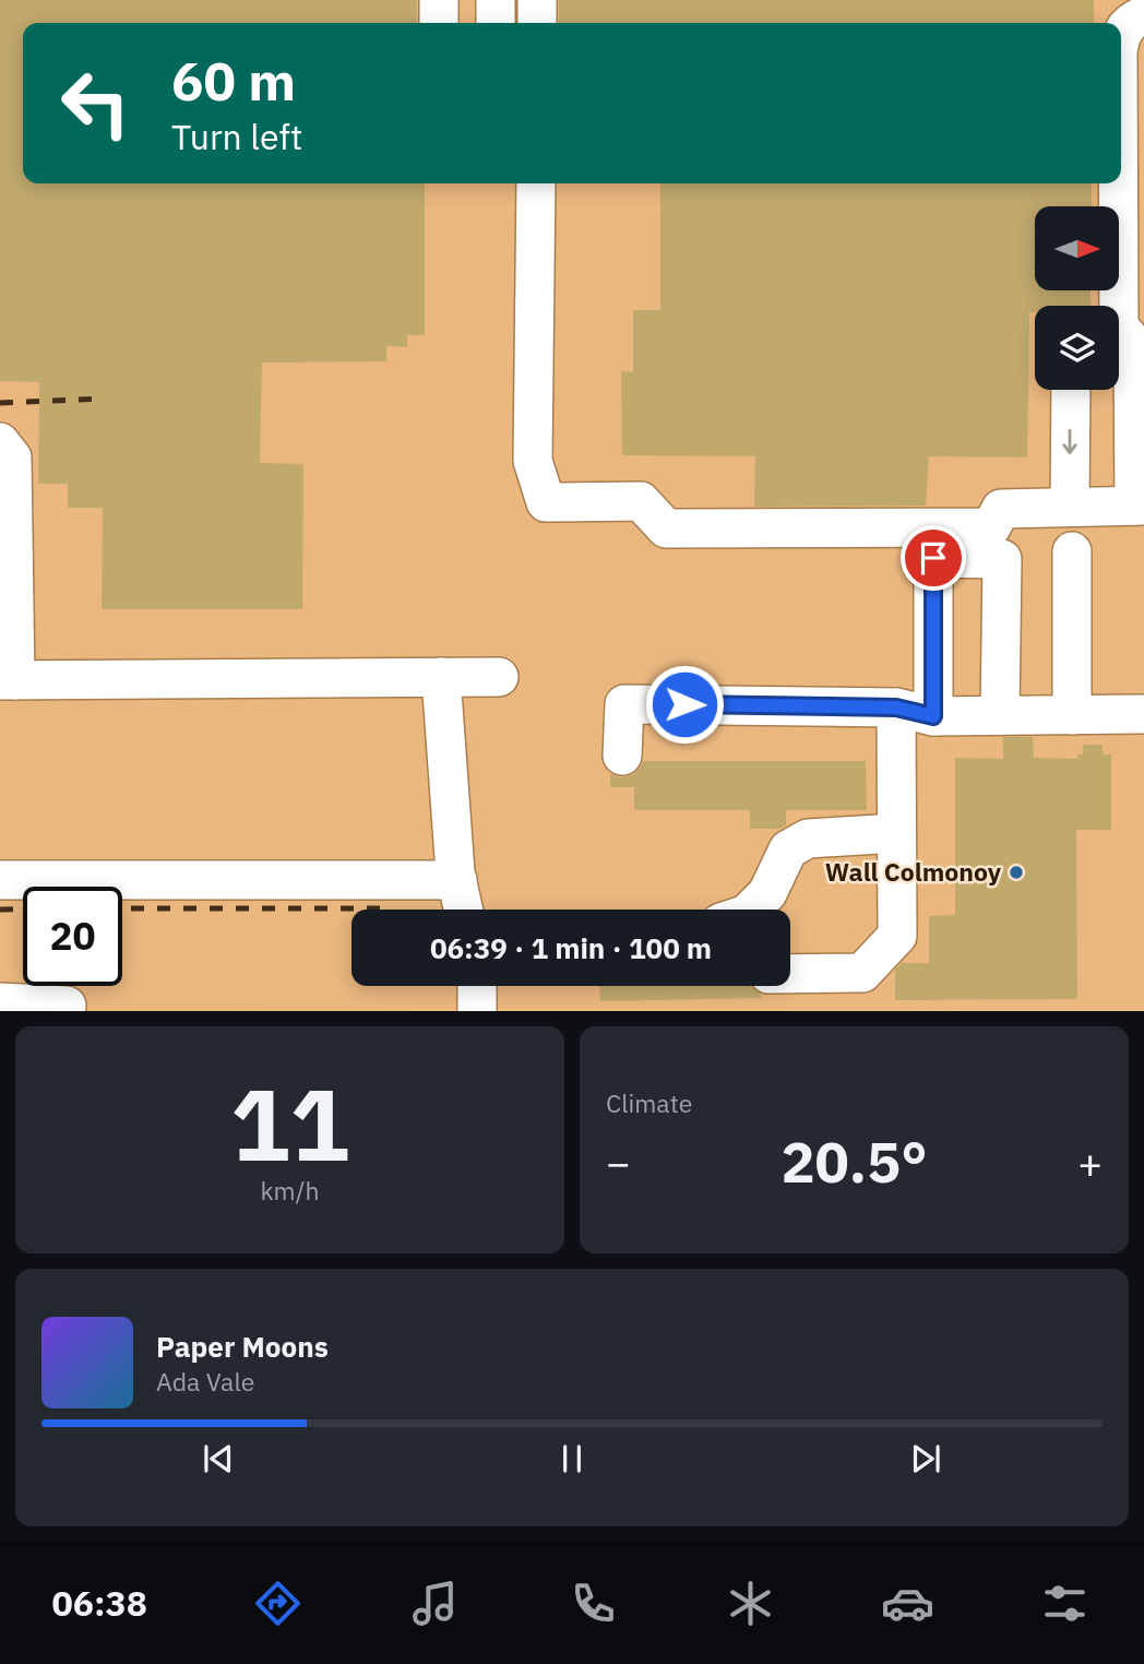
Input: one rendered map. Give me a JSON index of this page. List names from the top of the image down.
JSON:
{
  "places": ["Wall Colmonoy"],
  "north": "right",
  "page": {
    "turn": ["60 m", "Turn left"],
    "limit": "20",
    "trip": "06:39 · 1 min · 100 m",
    "tile": [
      ["11", "km/h"],
      "Climate"
    ],
    "heat": ["−", "20.5°", "+"],
    "song": ["Paper Moons", "Ada Vale"],
    "tabs": "06:38"
  }
}
